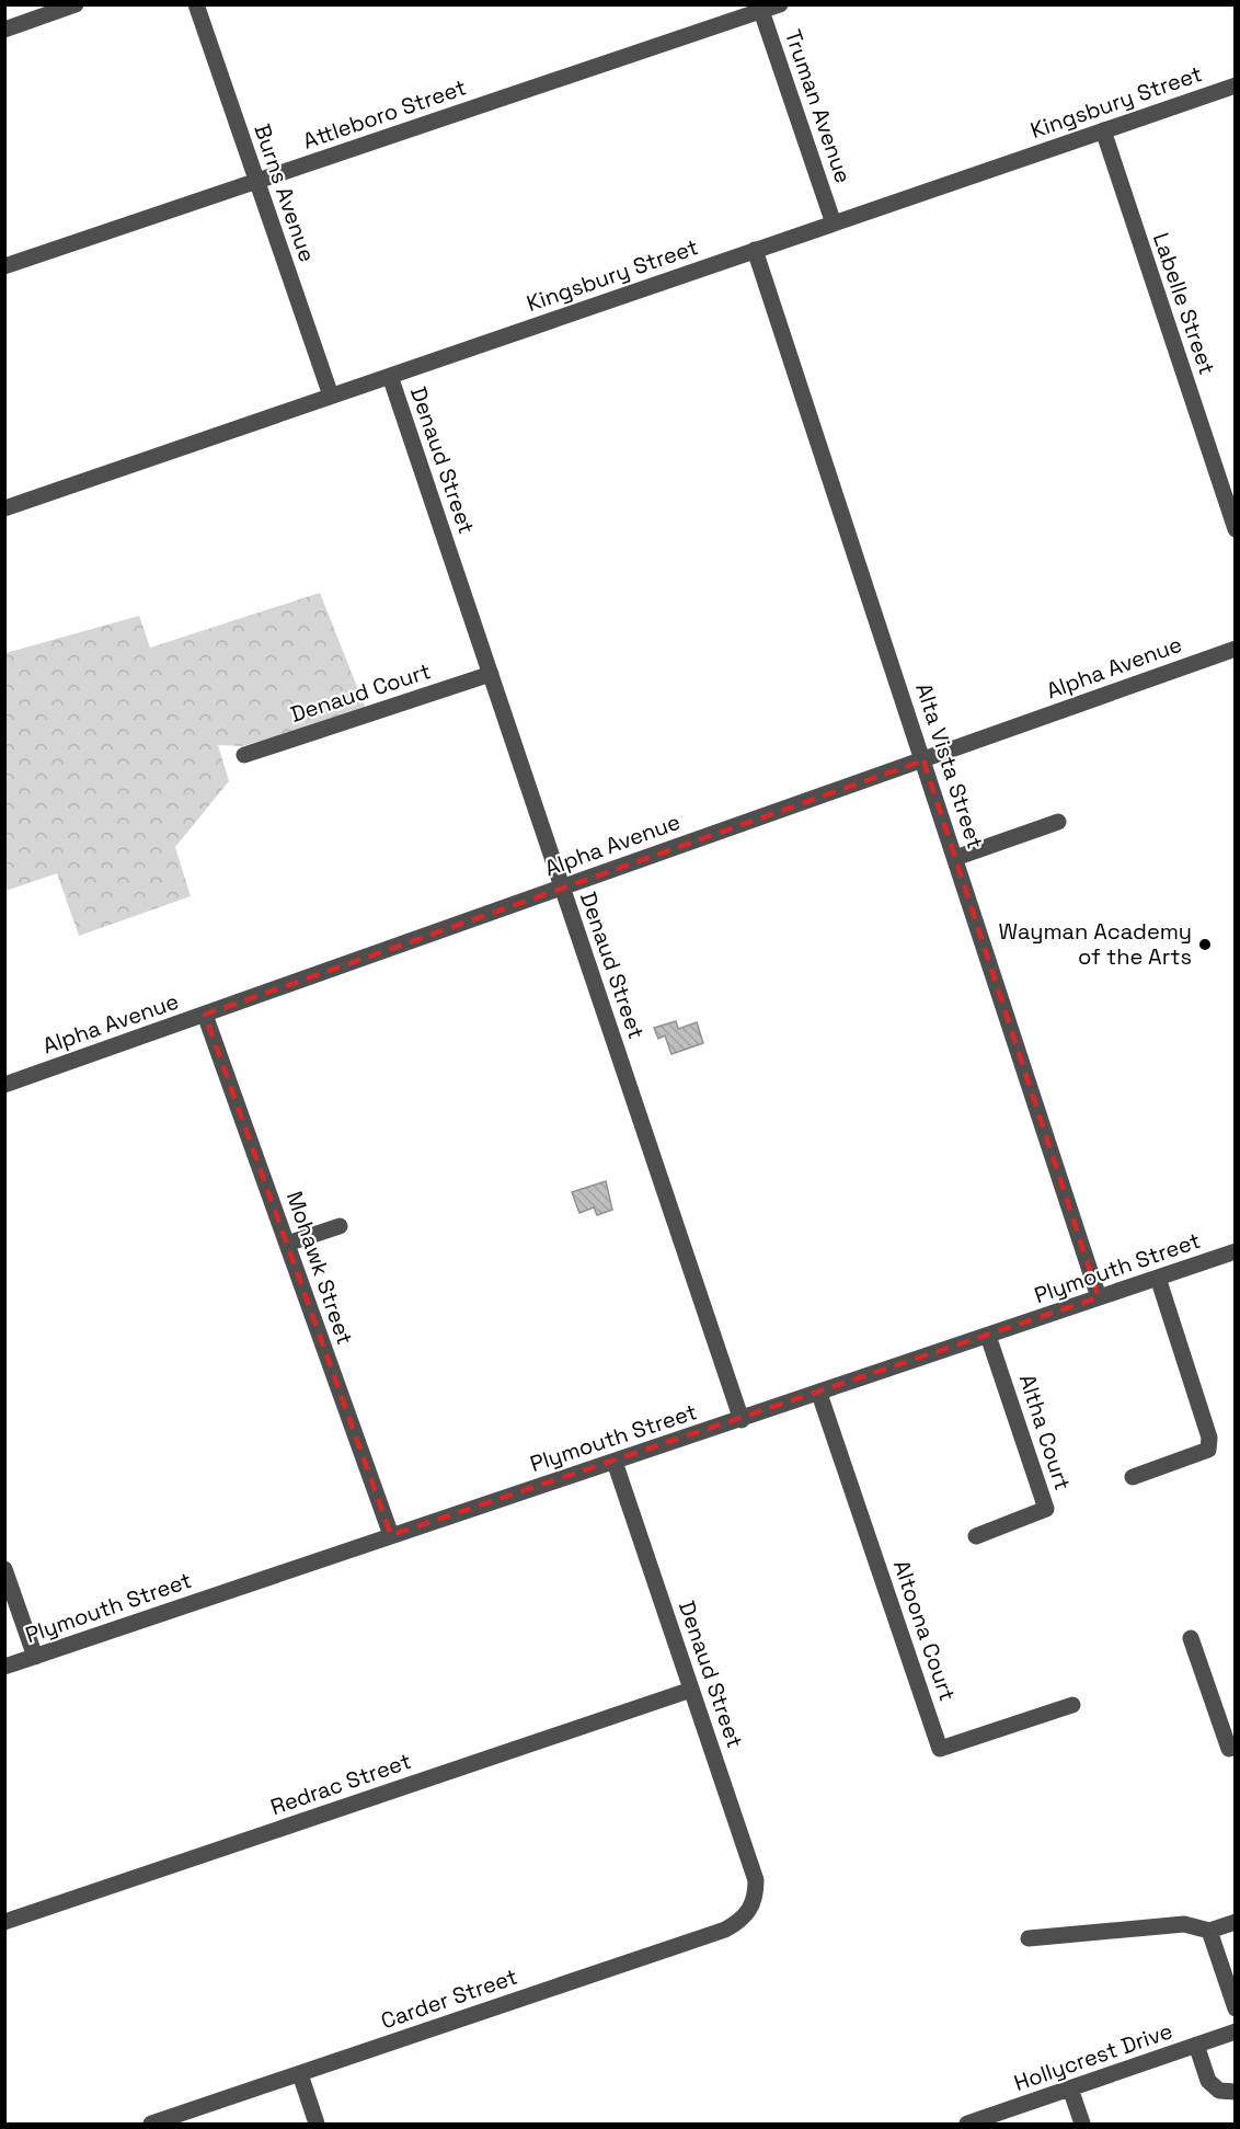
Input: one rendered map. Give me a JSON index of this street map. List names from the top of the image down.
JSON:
{
  "streets": {
    "street": [
      "Kingsbury Street",
      "Truman Avenue",
      "Attleboro Street",
      "Burns Avenue",
      "Labelle Street",
      "Denaud Street",
      "Alpha Avenue",
      "Denaud Court",
      "Alta Vista Street",
      "Mohawk Street",
      "Plymouth Street",
      "Altha Court",
      "Altoona Court",
      "Redrac Street",
      "Carder Street",
      "Hollycrest Drive"
    ]
  },
  "crossings": [
    ["Kingsbury Street", "Truman Avenue"],
    ["Kingsbury Street", "Burns Avenue"],
    ["Kingsbury Street", "Labelle Street"],
    ["Kingsbury Street", "Denaud Street"],
    ["Kingsbury Street", "Alta Vista Street"],
    ["Truman Avenue", "Attleboro Street"],
    ["Attleboro Street", "Burns Avenue"],
    ["Denaud Street", "Alpha Avenue"],
    ["Denaud Street", "Denaud Court"],
    ["Denaud Street", "Plymouth Street"],
    ["Denaud Street", "Redrac Street"],
    ["Denaud Street", "Carder Street"],
    ["Alpha Avenue", "Alta Vista Street"],
    ["Alpha Avenue", "Mohawk Street"],
    ["Alta Vista Street", "Plymouth Street"],
    ["Mohawk Street", "Plymouth Street"],
    ["Plymouth Street", "Altha Court"],
    ["Plymouth Street", "Altoona Court"]
  ],
  "places": ["Wayman Academy of the Arts"]
}
